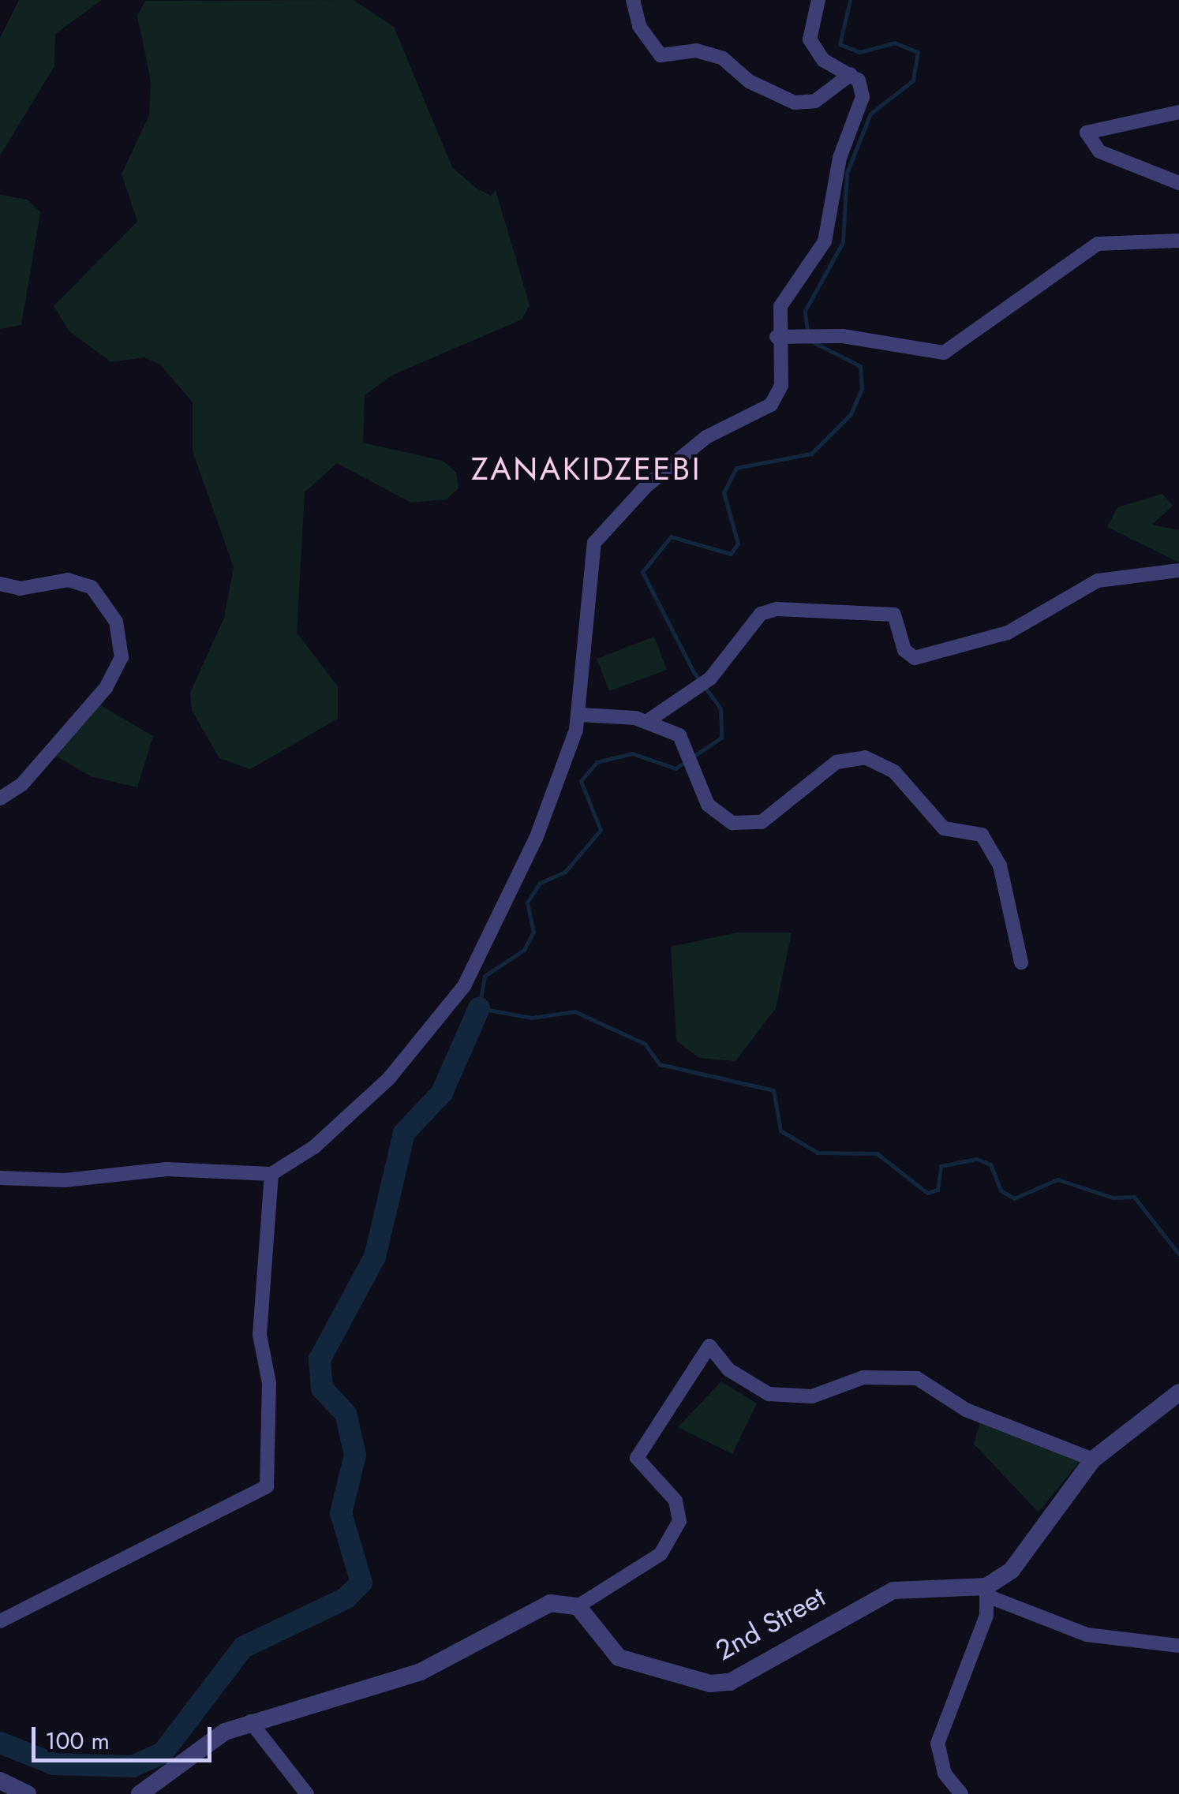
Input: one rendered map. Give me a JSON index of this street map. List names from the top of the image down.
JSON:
{
  "streets": {
    "street": ["2nd Street"]
  },
  "districts": ["ZANAKIDZEEBI"],
  "scale_bar": "100 m"
}
